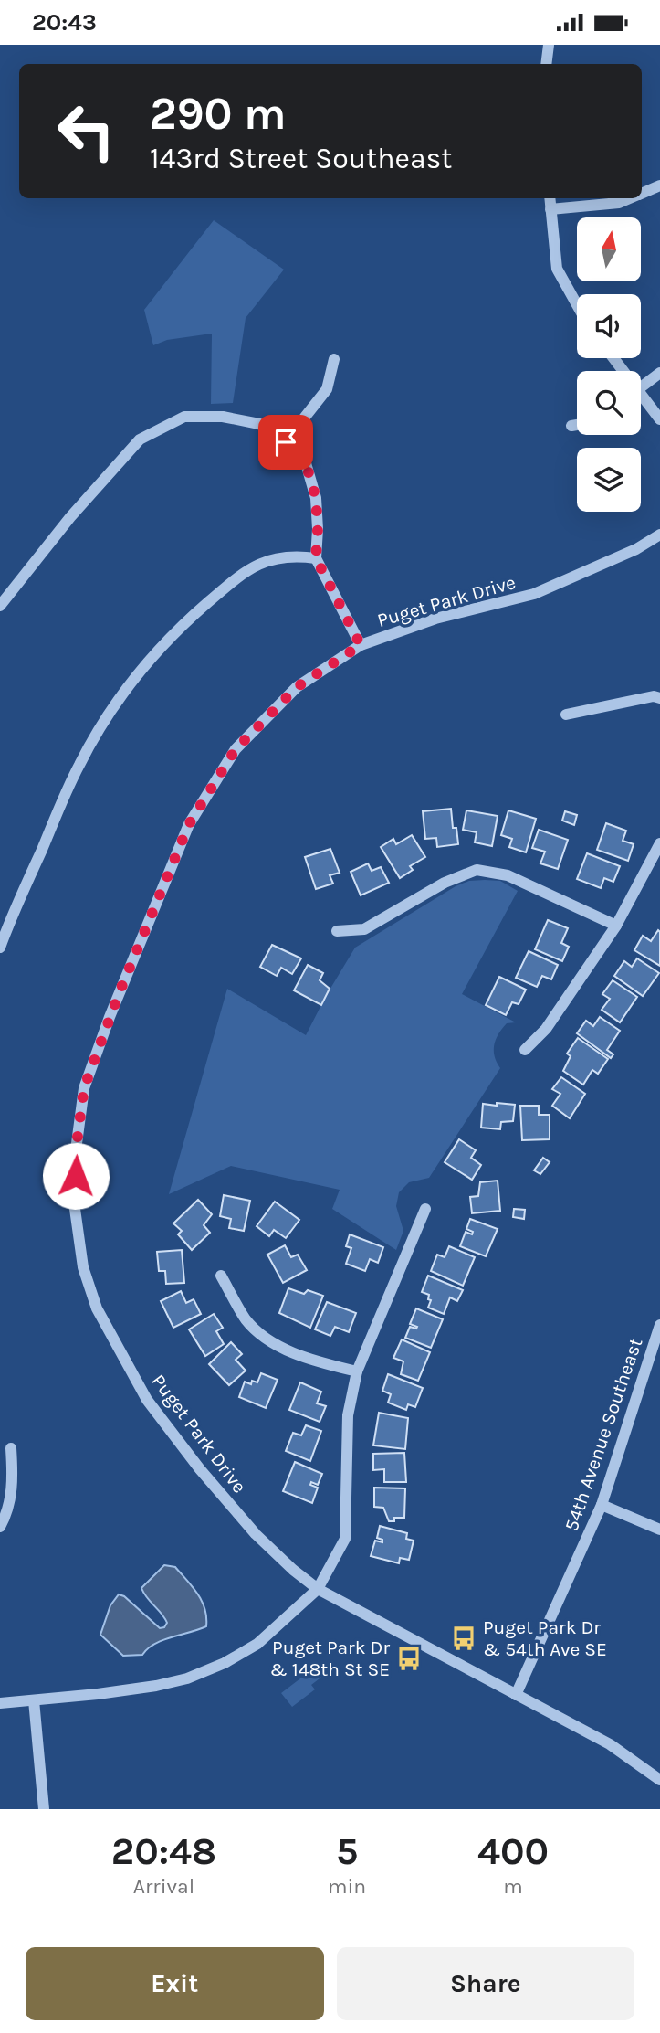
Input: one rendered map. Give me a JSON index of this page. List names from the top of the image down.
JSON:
{
  "streets": {
    "street": ["Puget Park Drive", "54th Avenue Southeast"]
  },
  "crossings": [
    ["Puget Park Drive", "54th Avenue Southeast"]
  ],
  "places": {
    "bus stop": ["Puget Park Dr & 54th Ave SE", "Puget Park Dr & 148th St SE"]
  },
  "north": "top",
  "page": {
    "status": "20:43",
    "turn": ["290 m", "143rd Street Southeast"],
    "eta": [
      "20:48",
      "Arrival",
      "5",
      "min",
      "400",
      "m"
    ],
    "buttons": ["Exit", "Share"]
  }
}
